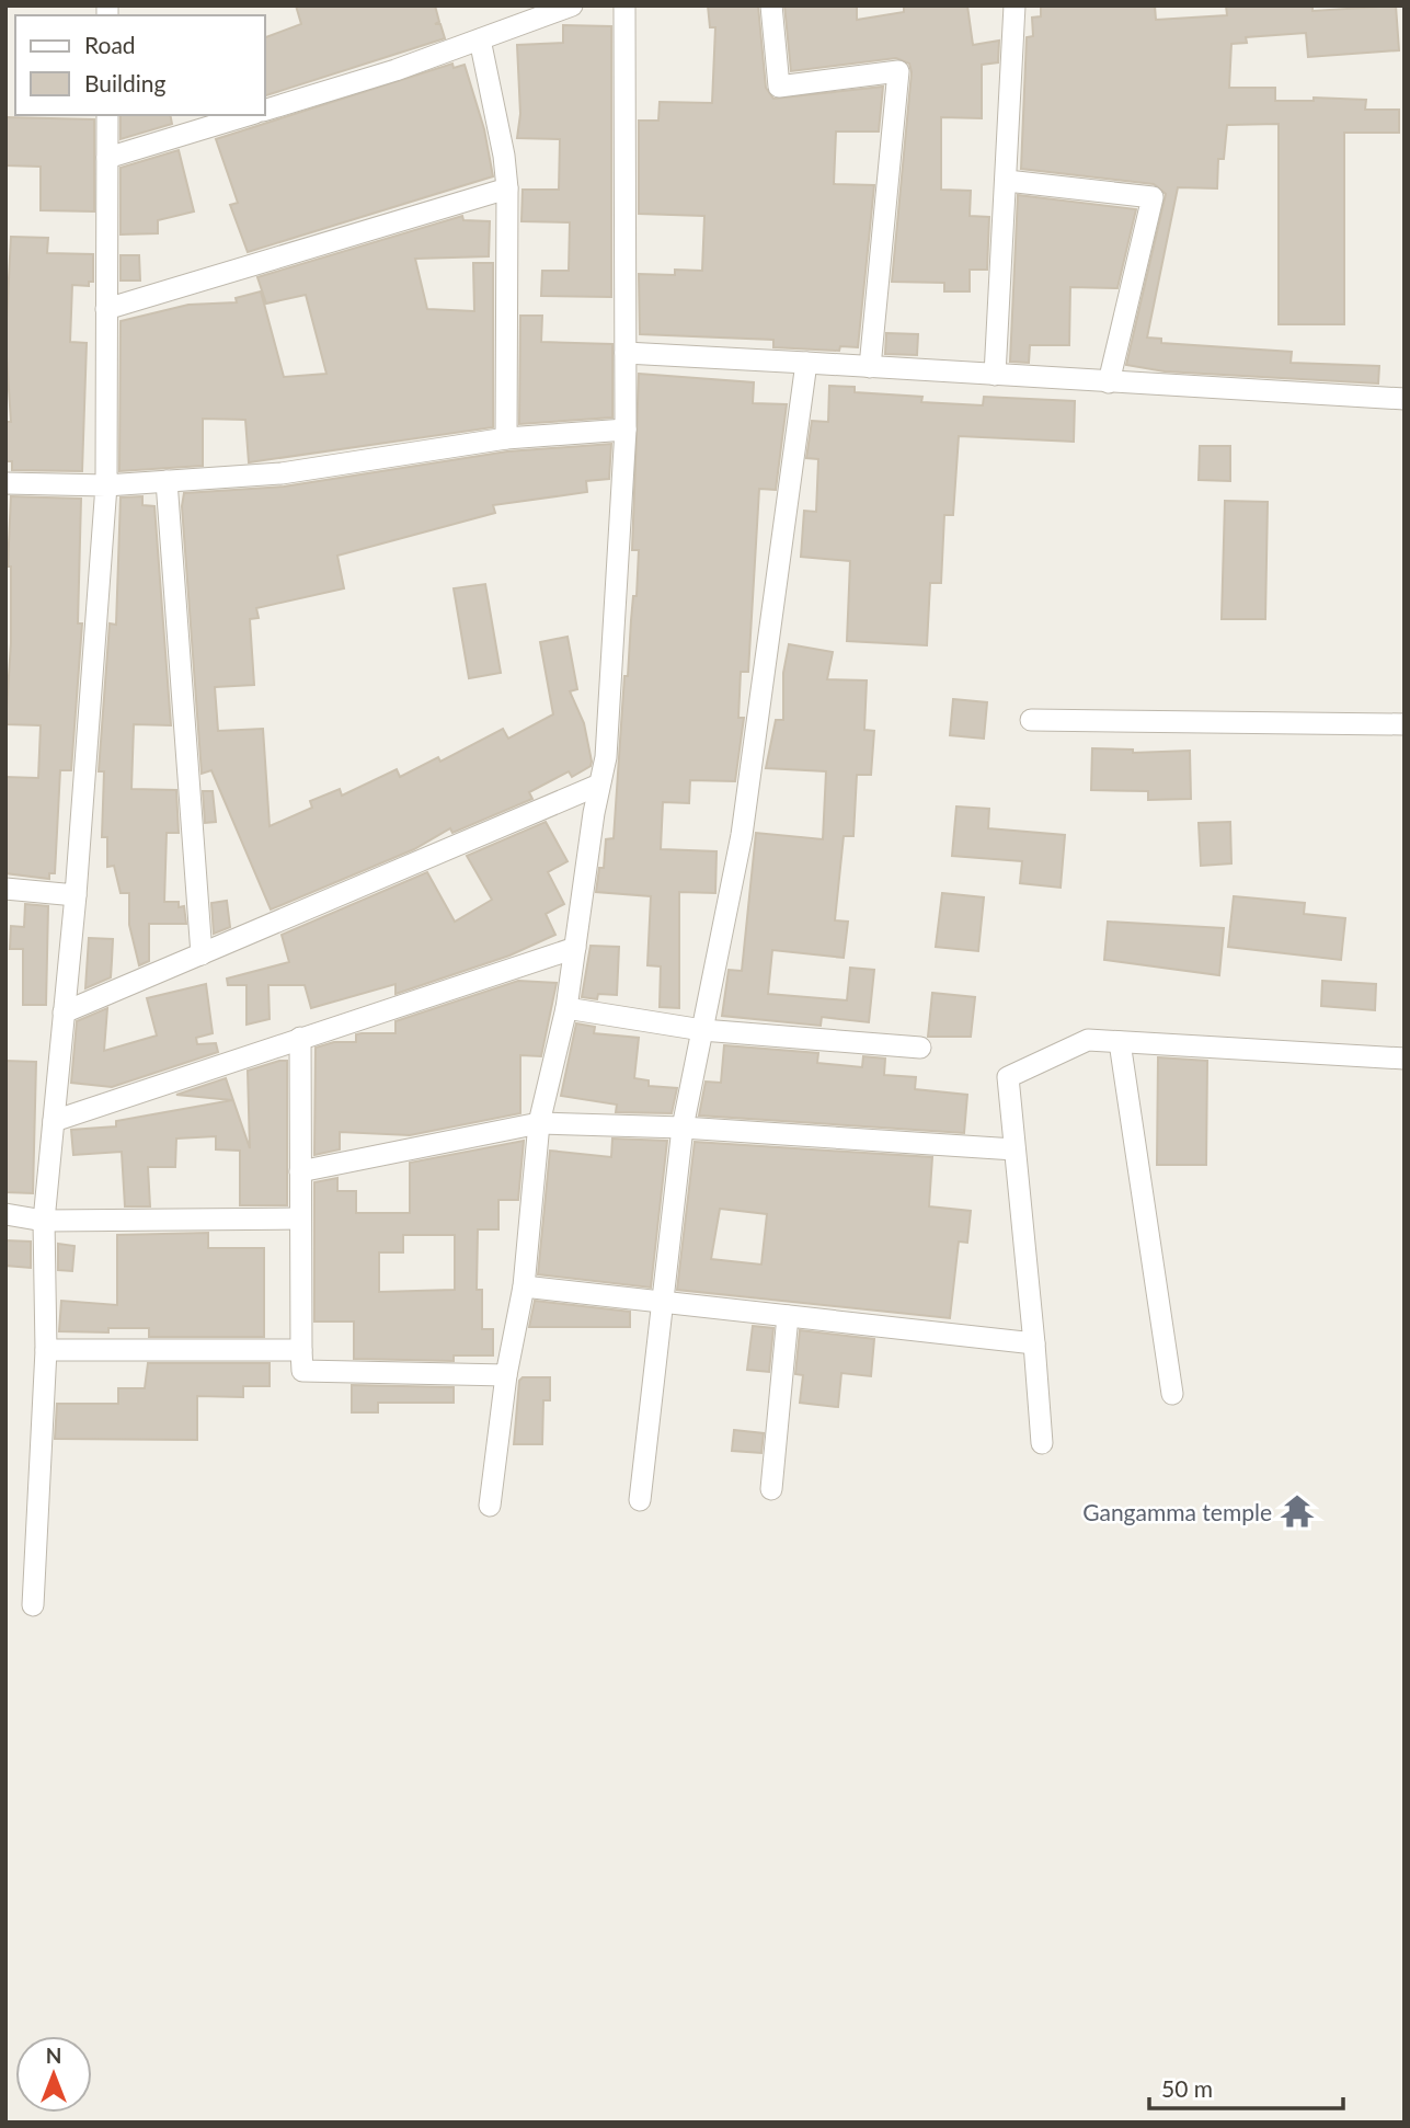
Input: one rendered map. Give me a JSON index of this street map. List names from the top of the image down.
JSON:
{
  "places": {
    "temple": ["Gangamma temple"]
  },
  "legend": ["Road", "Building"],
  "scale_bar": "50 m",
  "north": "top"
}
